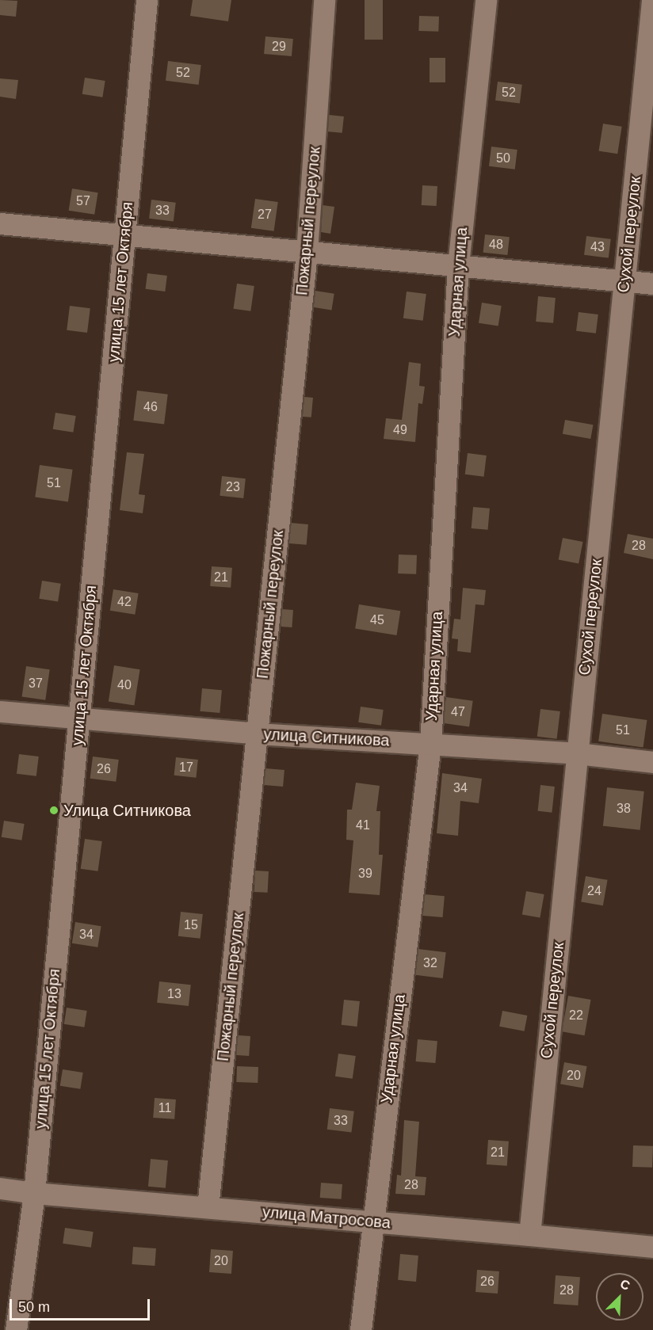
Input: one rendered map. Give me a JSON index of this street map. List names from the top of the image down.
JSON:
{
  "streets": {
    "street": [
      "Пожарный переулок",
      "Сухой переулок",
      "улица 15 лет Октября",
      "Ударная улица",
      "улица Ситникова",
      "улица Матросова"
    ]
  },
  "crossings": [
    ["Пожарный переулок", "улица Ситникова"],
    ["Пожарный переулок", "улица Матросова"],
    ["Сухой переулок", "улица Ситникова"],
    ["Сухой переулок", "улица Матросова"],
    ["улица 15 лет Октября", "улица Ситникова"],
    ["улица 15 лет Октября", "улица Матросова"],
    ["Ударная улица", "улица Ситникова"],
    ["Ударная улица", "улица Матросова"]
  ],
  "places": ["Улица Ситникова"],
  "house_numbers": [
    "29",
    "52",
    "52",
    "50",
    "57",
    "33",
    "27",
    "48",
    "43",
    "46",
    "49",
    "51",
    "23",
    "28",
    "21",
    "42",
    "45",
    "37",
    "40",
    "47",
    "51",
    "17",
    "26",
    "34",
    "38",
    "41",
    "39",
    "24",
    "15",
    "34",
    "32",
    "13",
    "22",
    "20",
    "11",
    "33",
    "21",
    "28",
    "20",
    "26",
    "28"
  ],
  "scale_bar": "50 m",
  "north": "top right"
}
